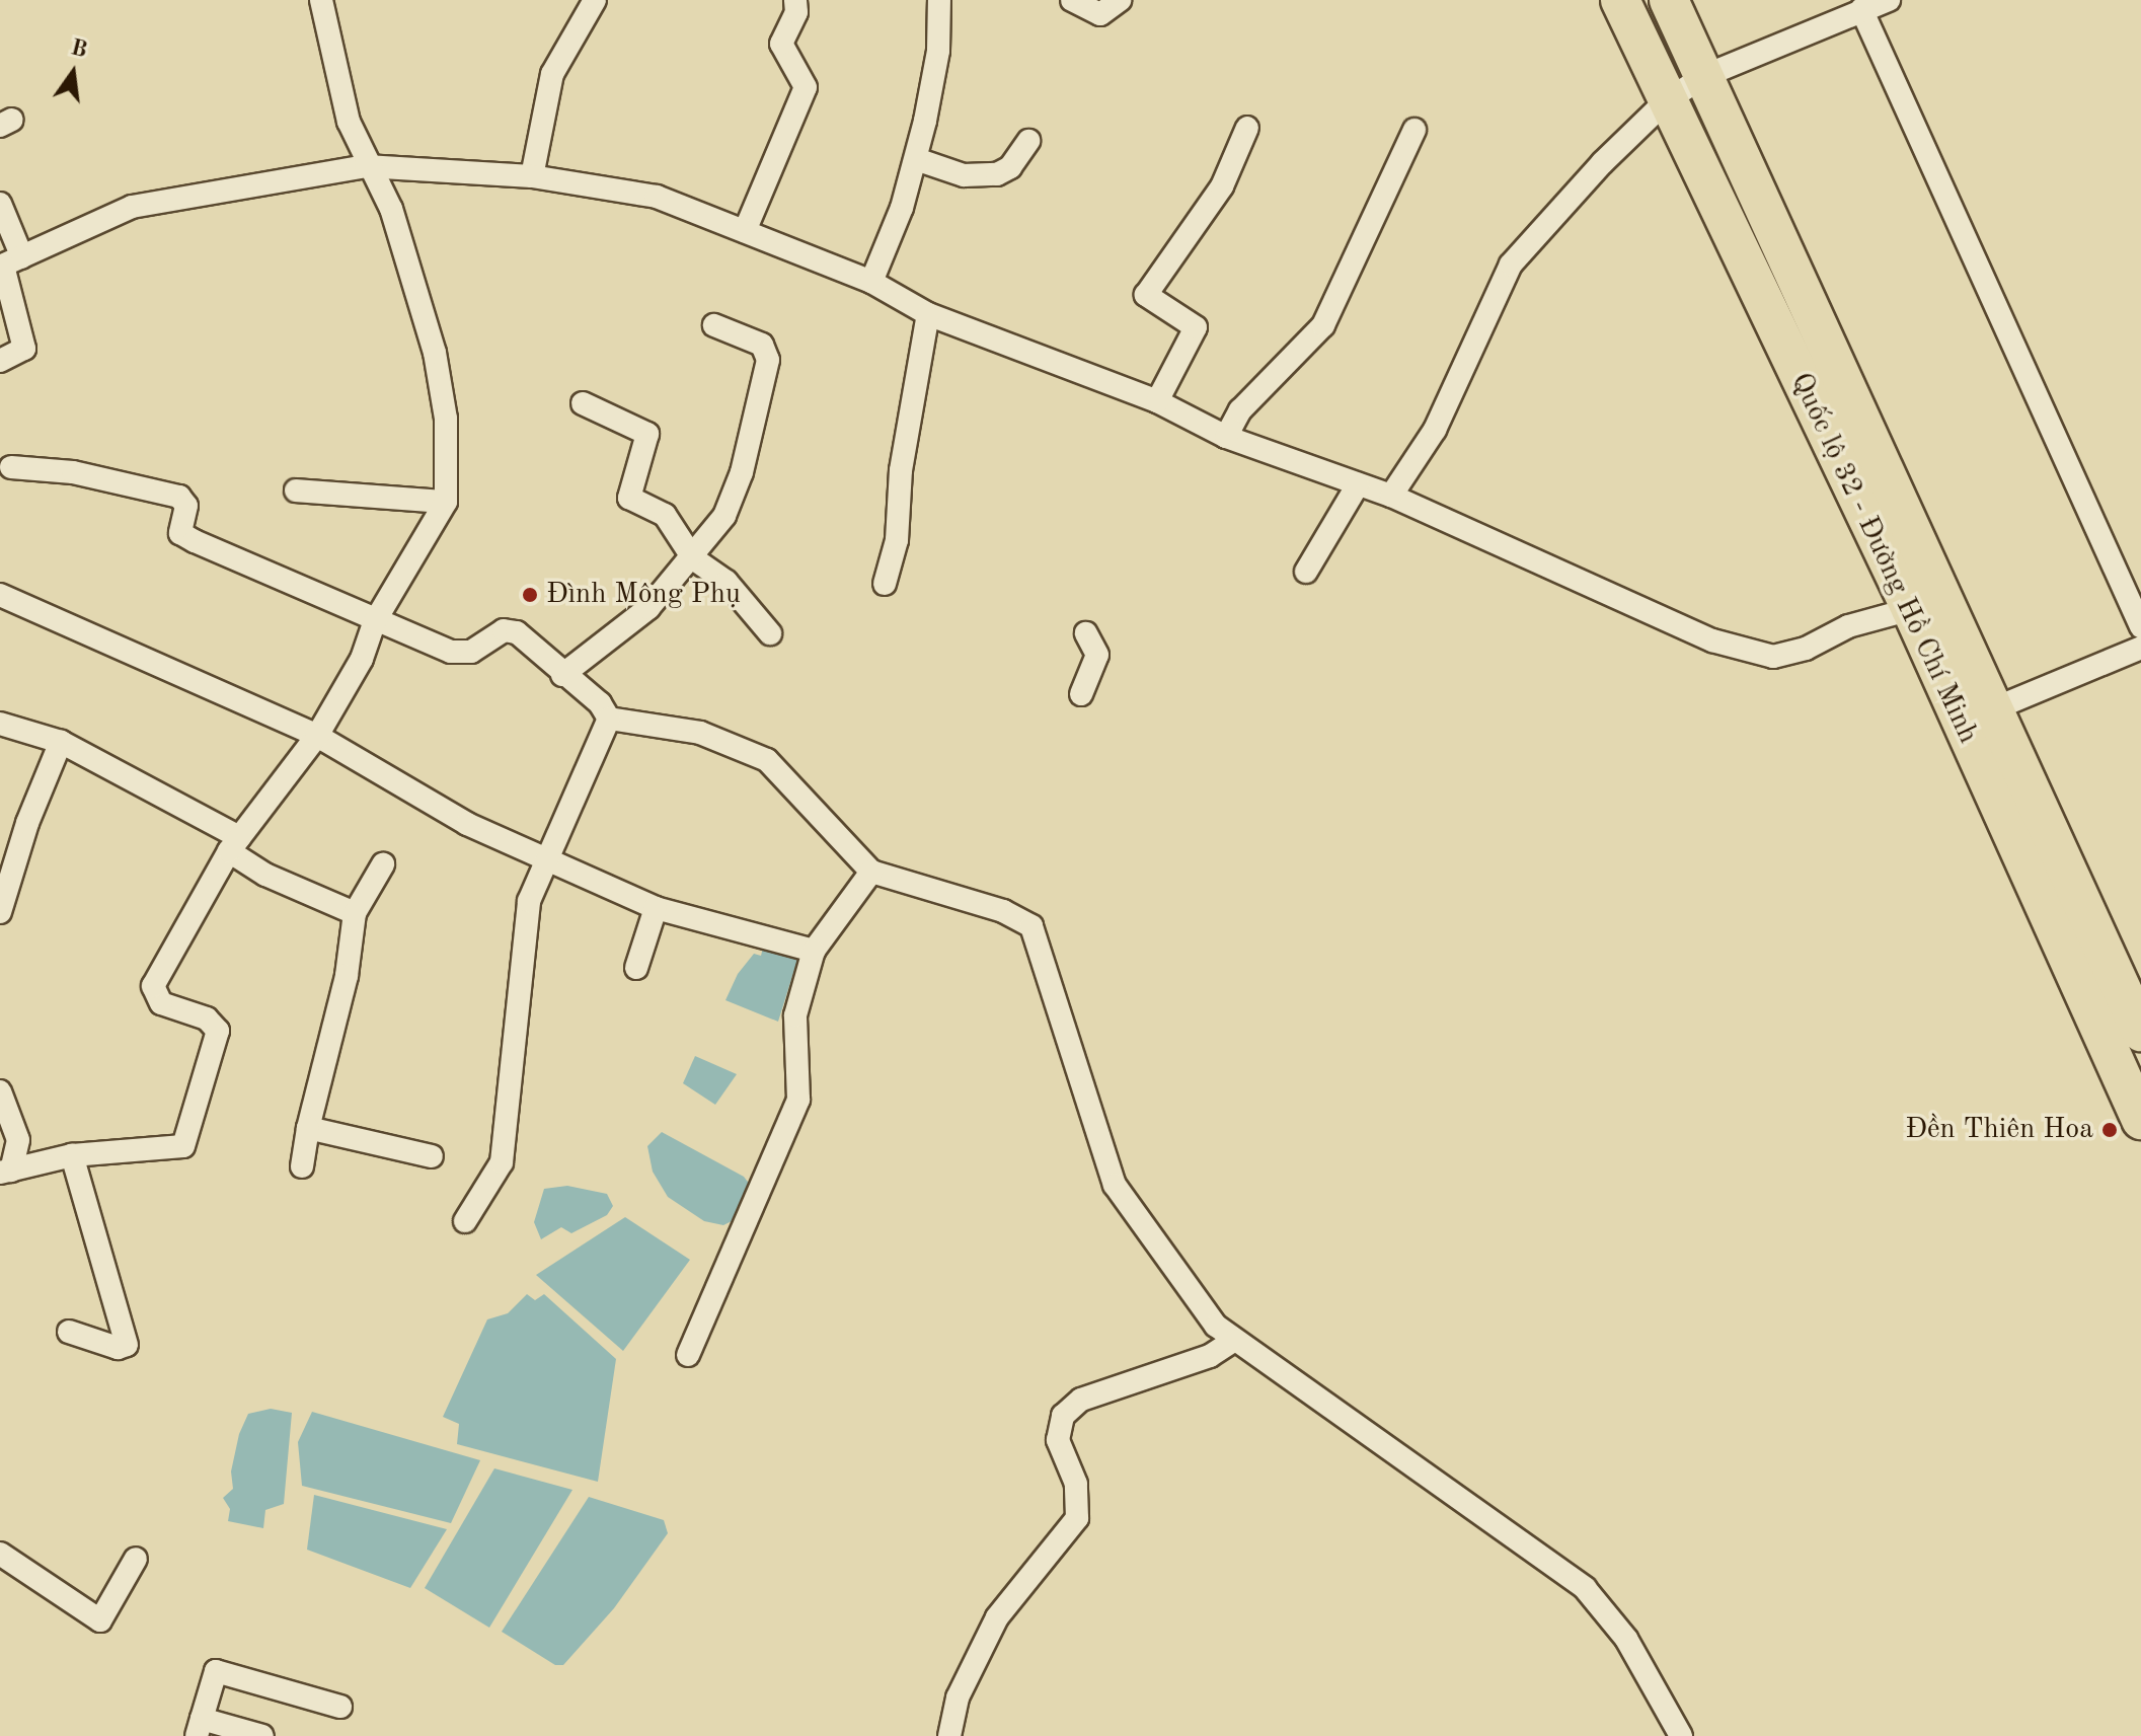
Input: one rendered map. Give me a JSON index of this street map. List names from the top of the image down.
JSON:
{
  "streets": {
    "highway": ["Quốc lộ 32 - Đường Hồ Chí Minh"]
  },
  "places": ["Đình Mông Phụ", "Đền Thiên Hoa"],
  "north": "top"
}
